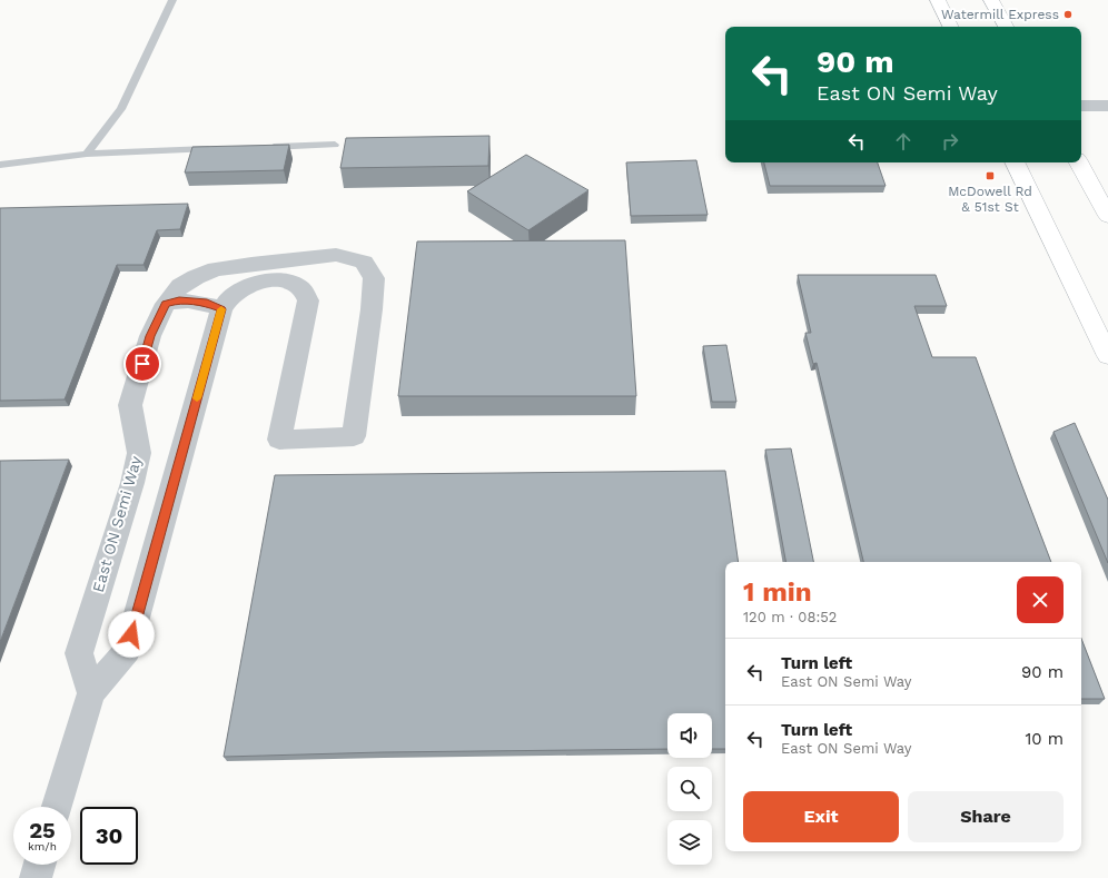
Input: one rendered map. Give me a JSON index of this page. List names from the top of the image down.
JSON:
{
  "streets": {
    "street": ["East ON Semi Way"]
  },
  "places": {
    "other": ["Watermill Express"],
    "transit": ["McDowell Rd & 51st St"]
  },
  "page": {
    "turn": ["90 m", "East ON Semi Way"],
    "heading": ["1 min", "120 m · 08:52"],
    "list": [
      {
        "name": "Turn left",
        "note": "East ON Semi Way",
        "value": "90 m"
      },
      {
        "name": "Turn left",
        "note": "East ON Semi Way",
        "value": "10 m"
      }
    ],
    "buttons": ["Exit", "Share"],
    "speed": "25 km/h",
    "limit": "30"
  }
}
